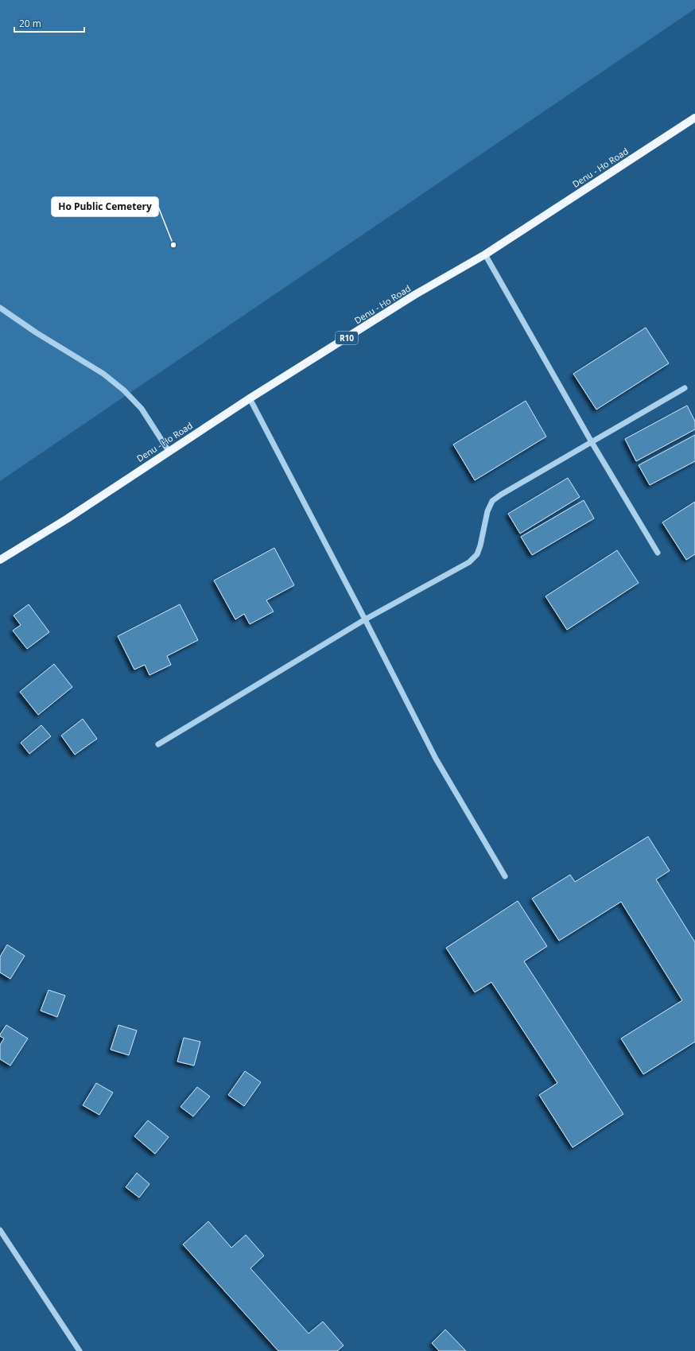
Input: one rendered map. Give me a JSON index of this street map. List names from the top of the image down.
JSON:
{
  "streets": {
    "main road": ["Denu - Ho Road", "R10"]
  },
  "places": ["Ho Public Cemetery"],
  "scale_bar": "20 m"
}
